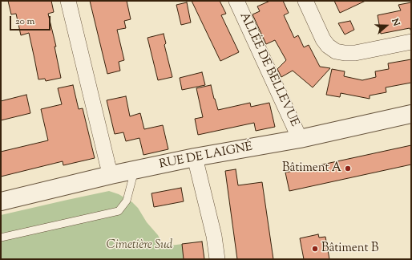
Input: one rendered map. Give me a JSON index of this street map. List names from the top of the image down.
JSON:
{
  "streets": {
    "street": ["ALLÉE DE BELLEVUE", "RUE DE LAIGNÉ"]
  },
  "crossings": [
    ["ALLÉE DE BELLEVUE", "RUE DE LAIGNÉ"]
  ],
  "parks": ["Cimetière Sud"],
  "places": ["Bâtiment A", "Bâtiment B"],
  "scale_bar": "20 m",
  "north": "right"
}
